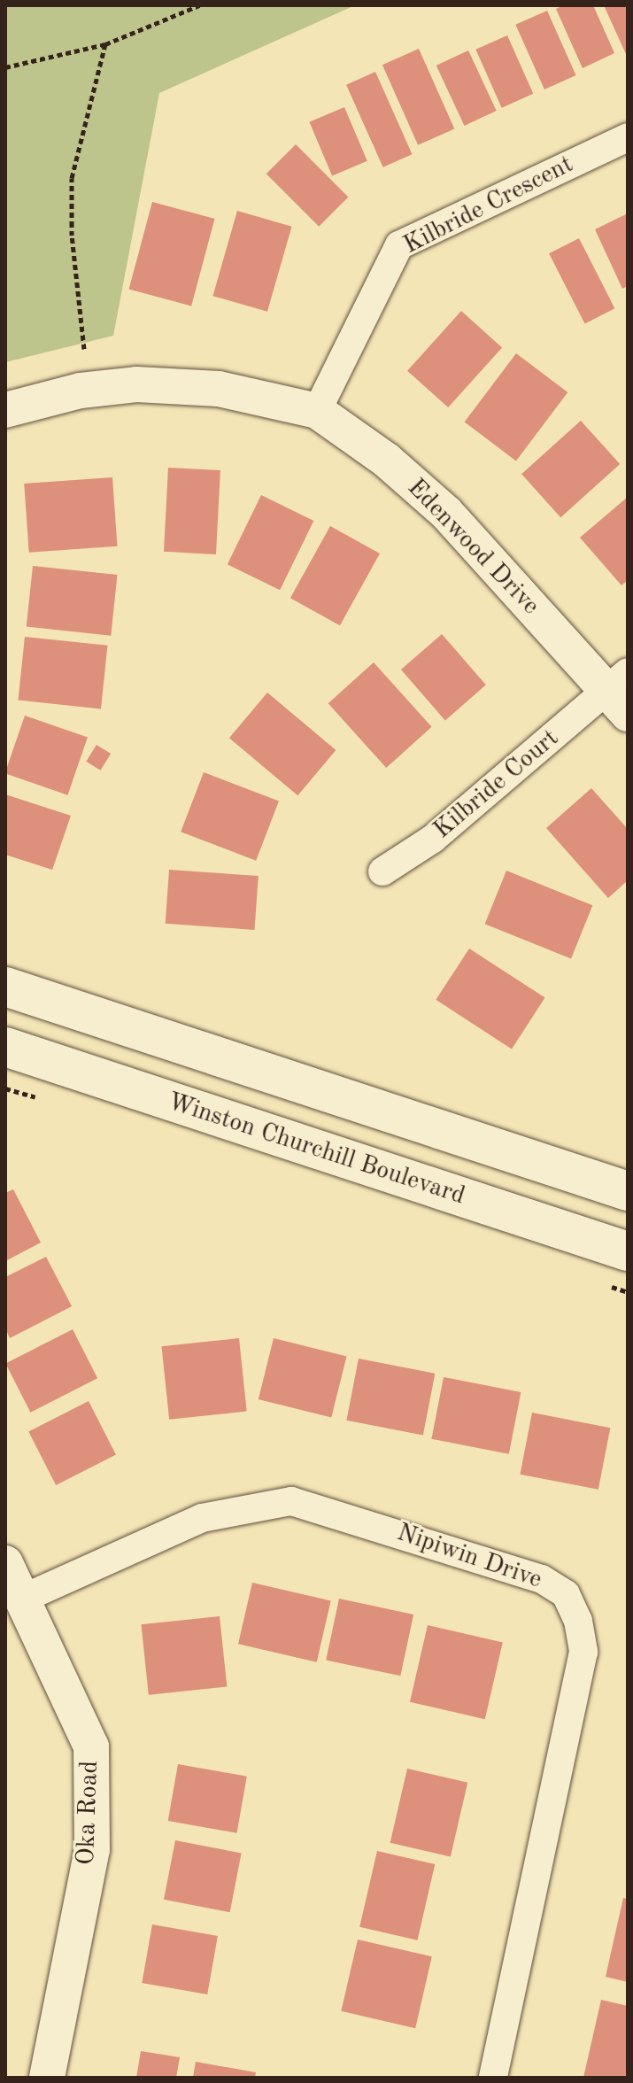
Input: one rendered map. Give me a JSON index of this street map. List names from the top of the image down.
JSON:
{
  "streets": {
    "main road": ["Winston Churchill Boulevard"],
    "street": [
      "Kilbride Crescent",
      "Edenwood Drive",
      "Kilbride Court",
      "Nipiwin Drive",
      "Oka Road"
    ]
  },
  "crossings": [
    ["Kilbride Crescent", "Edenwood Drive"],
    ["Edenwood Drive", "Kilbride Court"],
    ["Nipiwin Drive", "Oka Road"]
  ]
}
